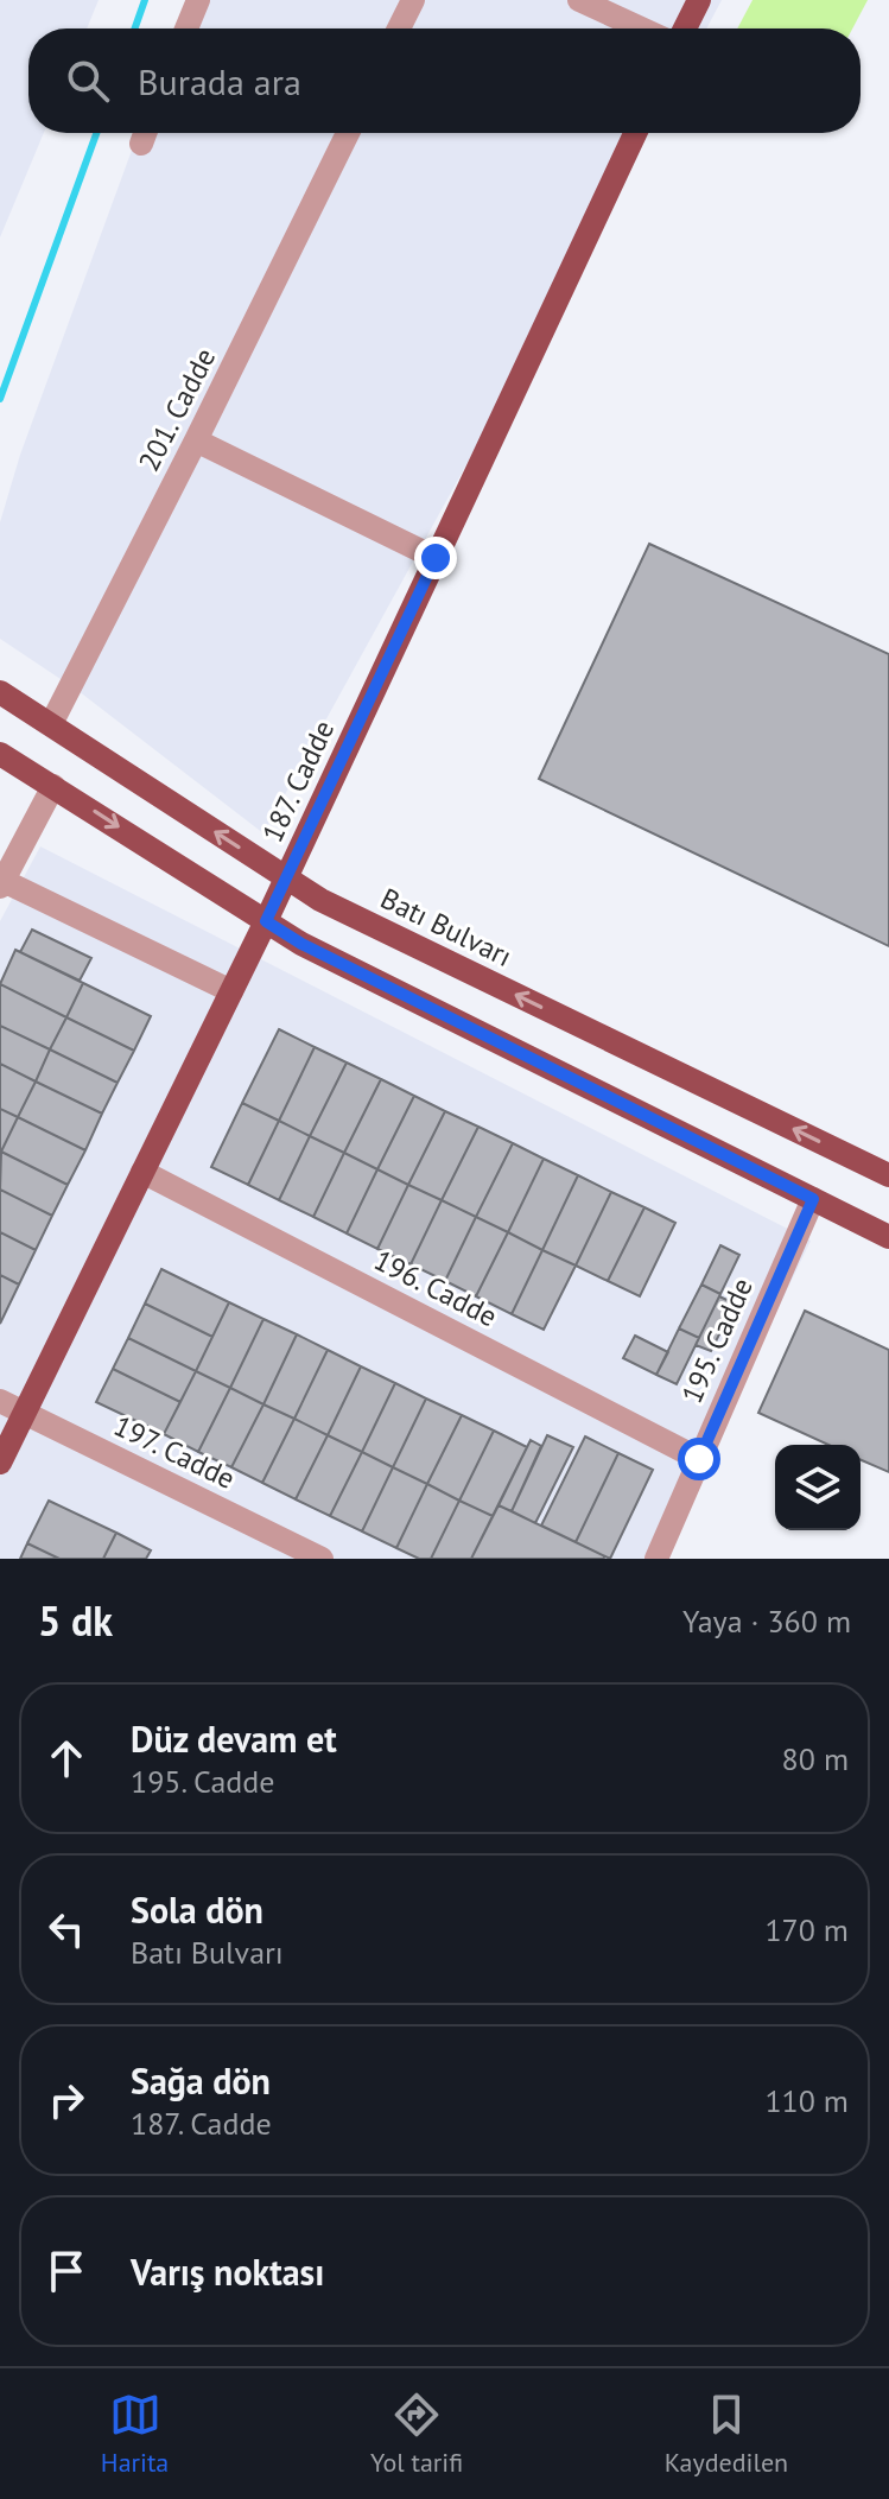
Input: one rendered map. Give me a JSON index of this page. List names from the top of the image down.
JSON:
{
  "streets": {
    "main road": ["187. Cadde", "Batı Bulvarı"],
    "street": [
      "201. Cadde",
      "196. Cadde",
      "195. Cadde",
      "197. Cadde"
    ]
  },
  "crossings": [
    ["201. Cadde", "Batı Bulvarı"],
    ["187. Cadde", "Batı Bulvarı"],
    ["187. Cadde", "196. Cadde"],
    ["187. Cadde", "197. Cadde"],
    ["196. Cadde", "195. Cadde"]
  ],
  "page": {
    "search": "Burada ara",
    "heading": ["5 dk", "Yaya · 360 m"],
    "list": [
      ["Düz devam et", "195. Cadde", "80 m"],
      ["Sola dön", "Batı Bulvarı", "170 m"],
      ["Sağa dön", "187. Cadde", "110 m"],
      "Varış noktası"
    ],
    "nav": ["Harita", "Yol tarifi", "Kaydedilen"]
  }
}
